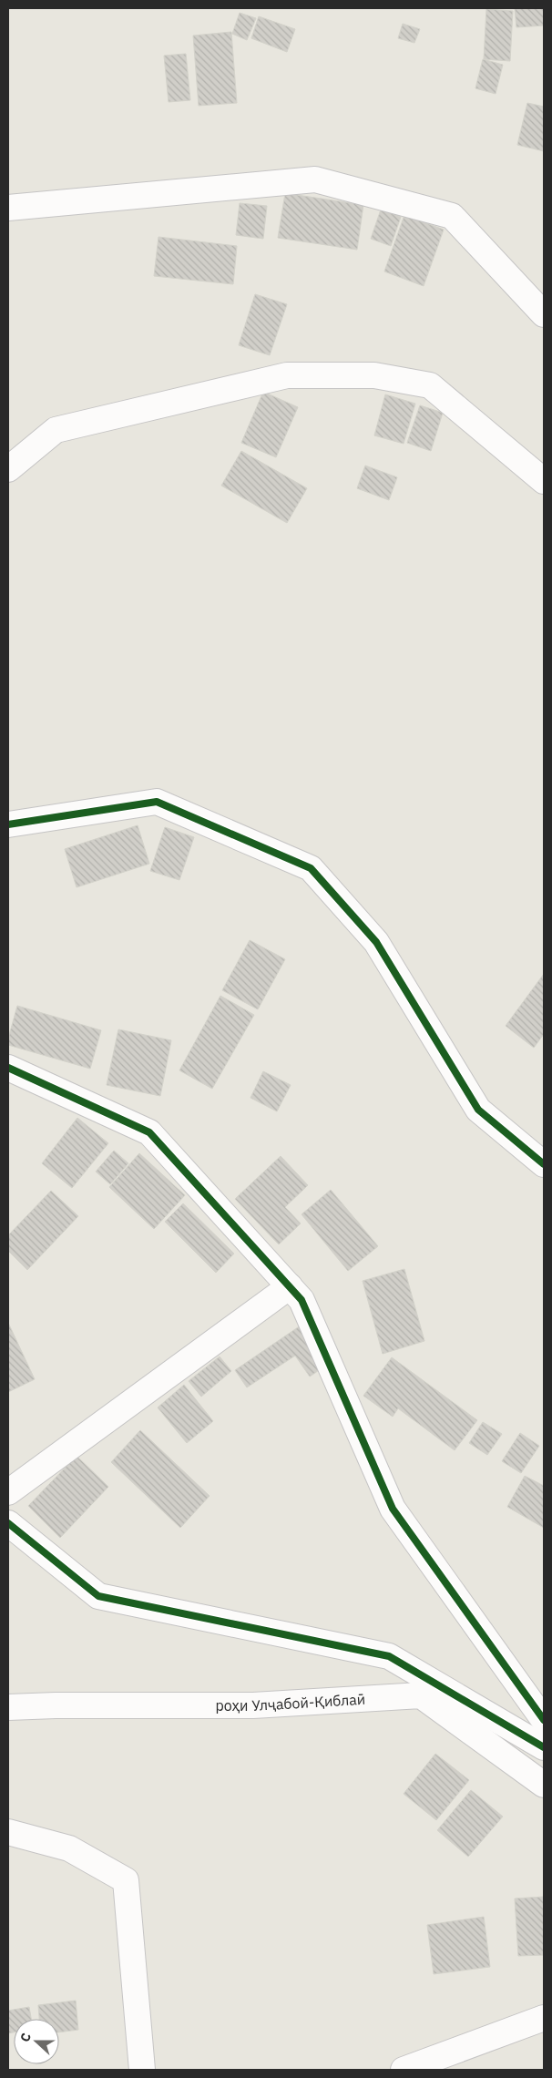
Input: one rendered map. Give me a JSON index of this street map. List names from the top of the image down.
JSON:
{
  "streets": {
    "street": ["роҳи Улҷабой-Қиблаӣ"]
  },
  "north": "left"
}
